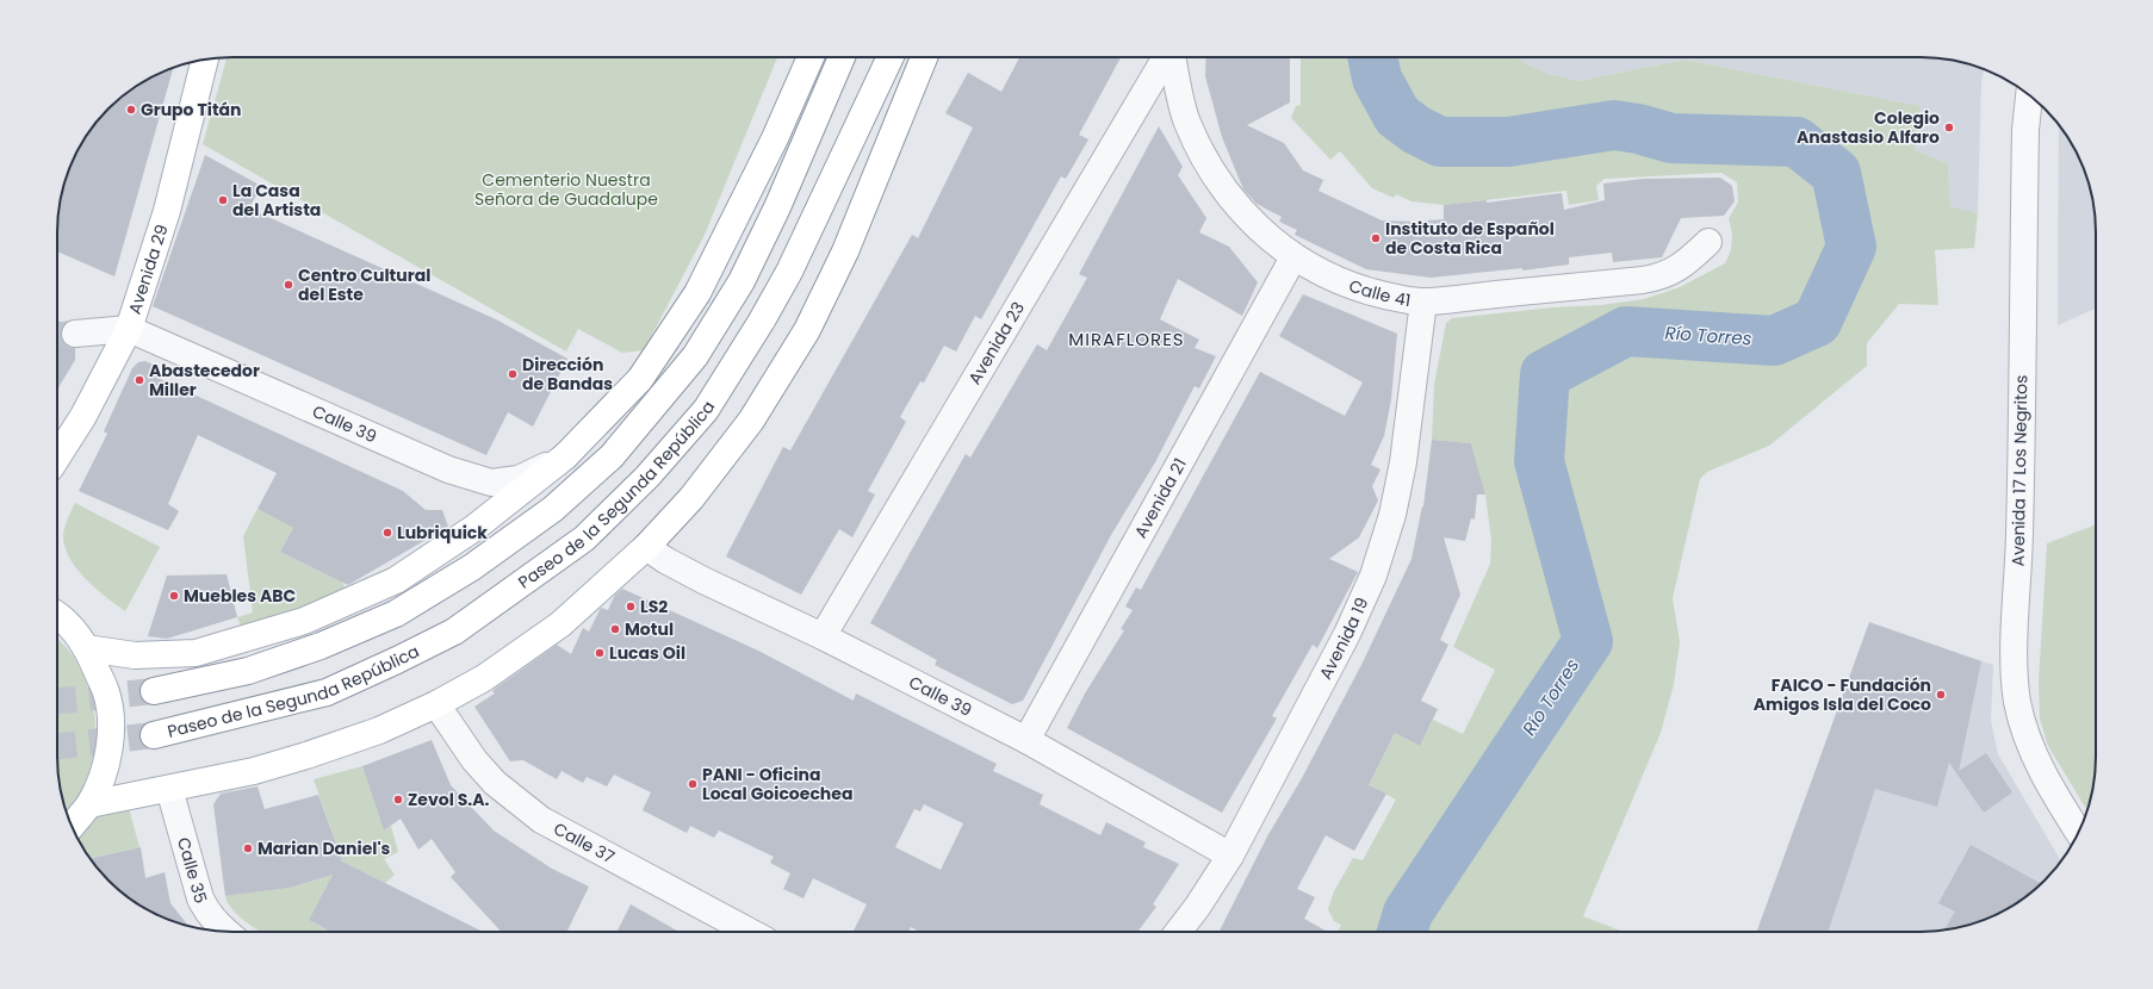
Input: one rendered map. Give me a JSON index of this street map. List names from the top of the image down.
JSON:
{
  "streets": {
    "main road": ["Avenida 29", "Paseo de la Segunda República"],
    "street": [
      "Calle 41",
      "Avenida 23",
      "Calle 39",
      "Avenida 17 Los Negritos",
      "Avenida 21",
      "Avenida 19",
      "Calle 37",
      "Calle 35"
    ]
  },
  "crossings": [
    ["Avenida 29", "Calle 39"],
    ["Calle 41", "Avenida 21"],
    ["Calle 41", "Avenida 19"],
    ["Avenida 23", "Calle 39"],
    ["Calle 39", "Avenida 21"],
    ["Calle 39", "Avenida 19"]
  ],
  "districts": ["MIRAFLORES"],
  "water": ["Río Torres"],
  "parks": ["Cementerio Nuestra Señora de Guadalupe"],
  "places": [
    "Grupo Titán",
    "Colegio Anastasio Alfaro",
    "La Casa del Artista",
    "Instituto de Español de Costa Rica",
    "Centro Cultural del Este",
    "Dirección de Bandas",
    "Abastecedor Miller",
    "Lubriquick",
    "Muebles ABC",
    "LS2",
    "Motul",
    "Lucas Oil",
    "FAICO - Fundación Amigos Isla del Coco",
    "PANI - Oficina Local Goicoechea",
    "Zevol S.A.",
    "Marian Daniel's"
  ]
}
